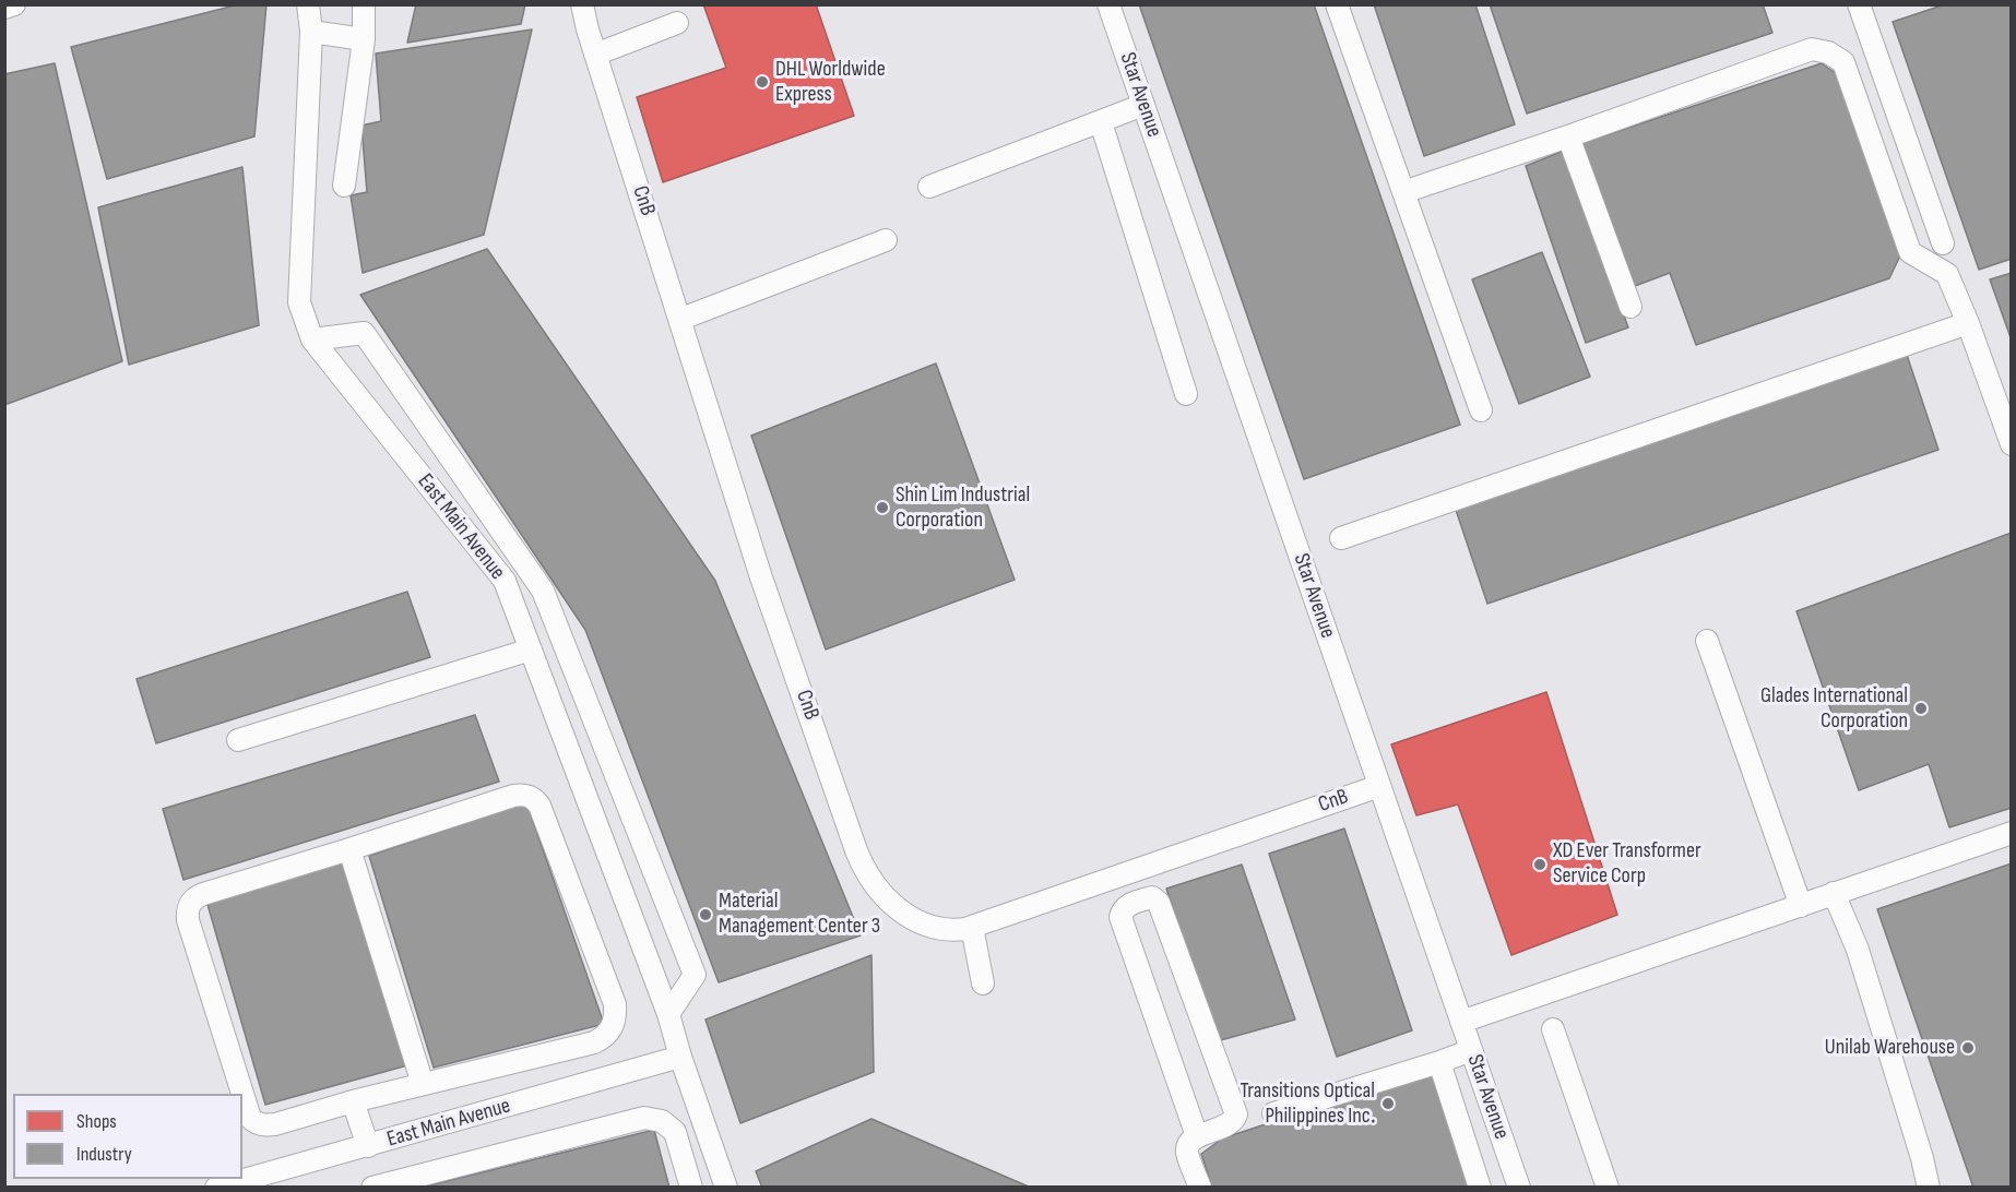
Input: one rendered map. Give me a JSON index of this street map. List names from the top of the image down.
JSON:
{
  "streets": {
    "street": ["Star Avenue", "CnB", "East Main Avenue"]
  },
  "crossings": [
    ["Star Avenue", "CnB"]
  ],
  "places": [
    "DHL Worldwide Express",
    "Shin Lim Industrial Corporation",
    "Glades International Corporation",
    "XD Ever Transformer Service Corp",
    "Material Management Center 3",
    "Unilab Warehouse",
    "Transitions Optical Philippines Inc."
  ],
  "legend": ["Shops", "Industry"]
}
